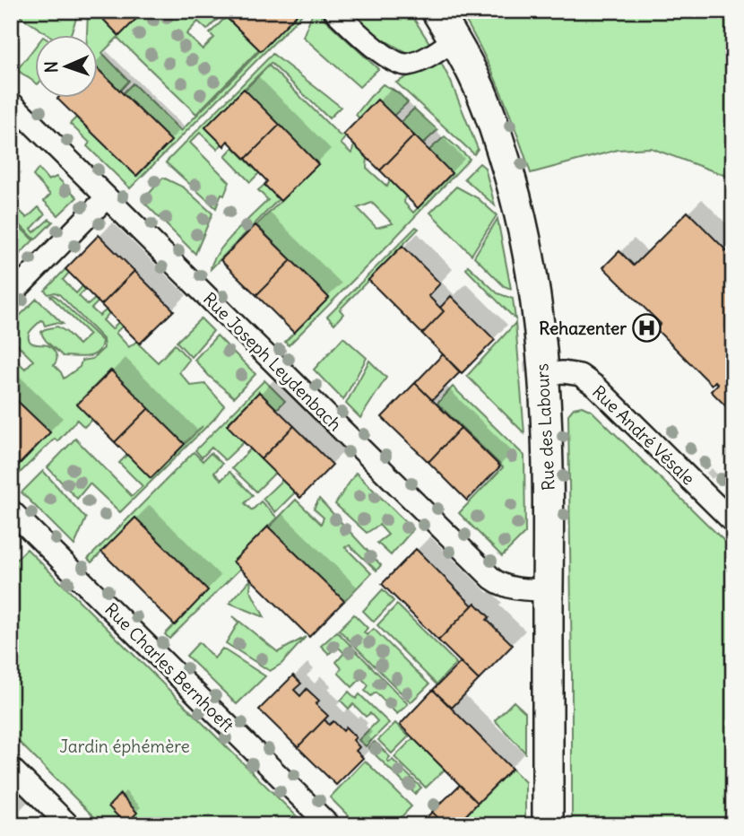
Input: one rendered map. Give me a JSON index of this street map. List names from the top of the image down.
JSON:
{
  "streets": {
    "main road": ["Rue des Labours"],
    "street": ["Rue Joseph Leydenbach", "Rue André Vésale", "Rue Charles Bernhoeft"]
  },
  "crossings": [
    ["Rue Joseph Leydenbach", "Rue des Labours"],
    ["Rue des Labours", "Rue André Vésale"]
  ],
  "parks": ["Jardin éphémère"],
  "places": {
    "hospital": ["Rehazenter"]
  },
  "north": "left"
}
